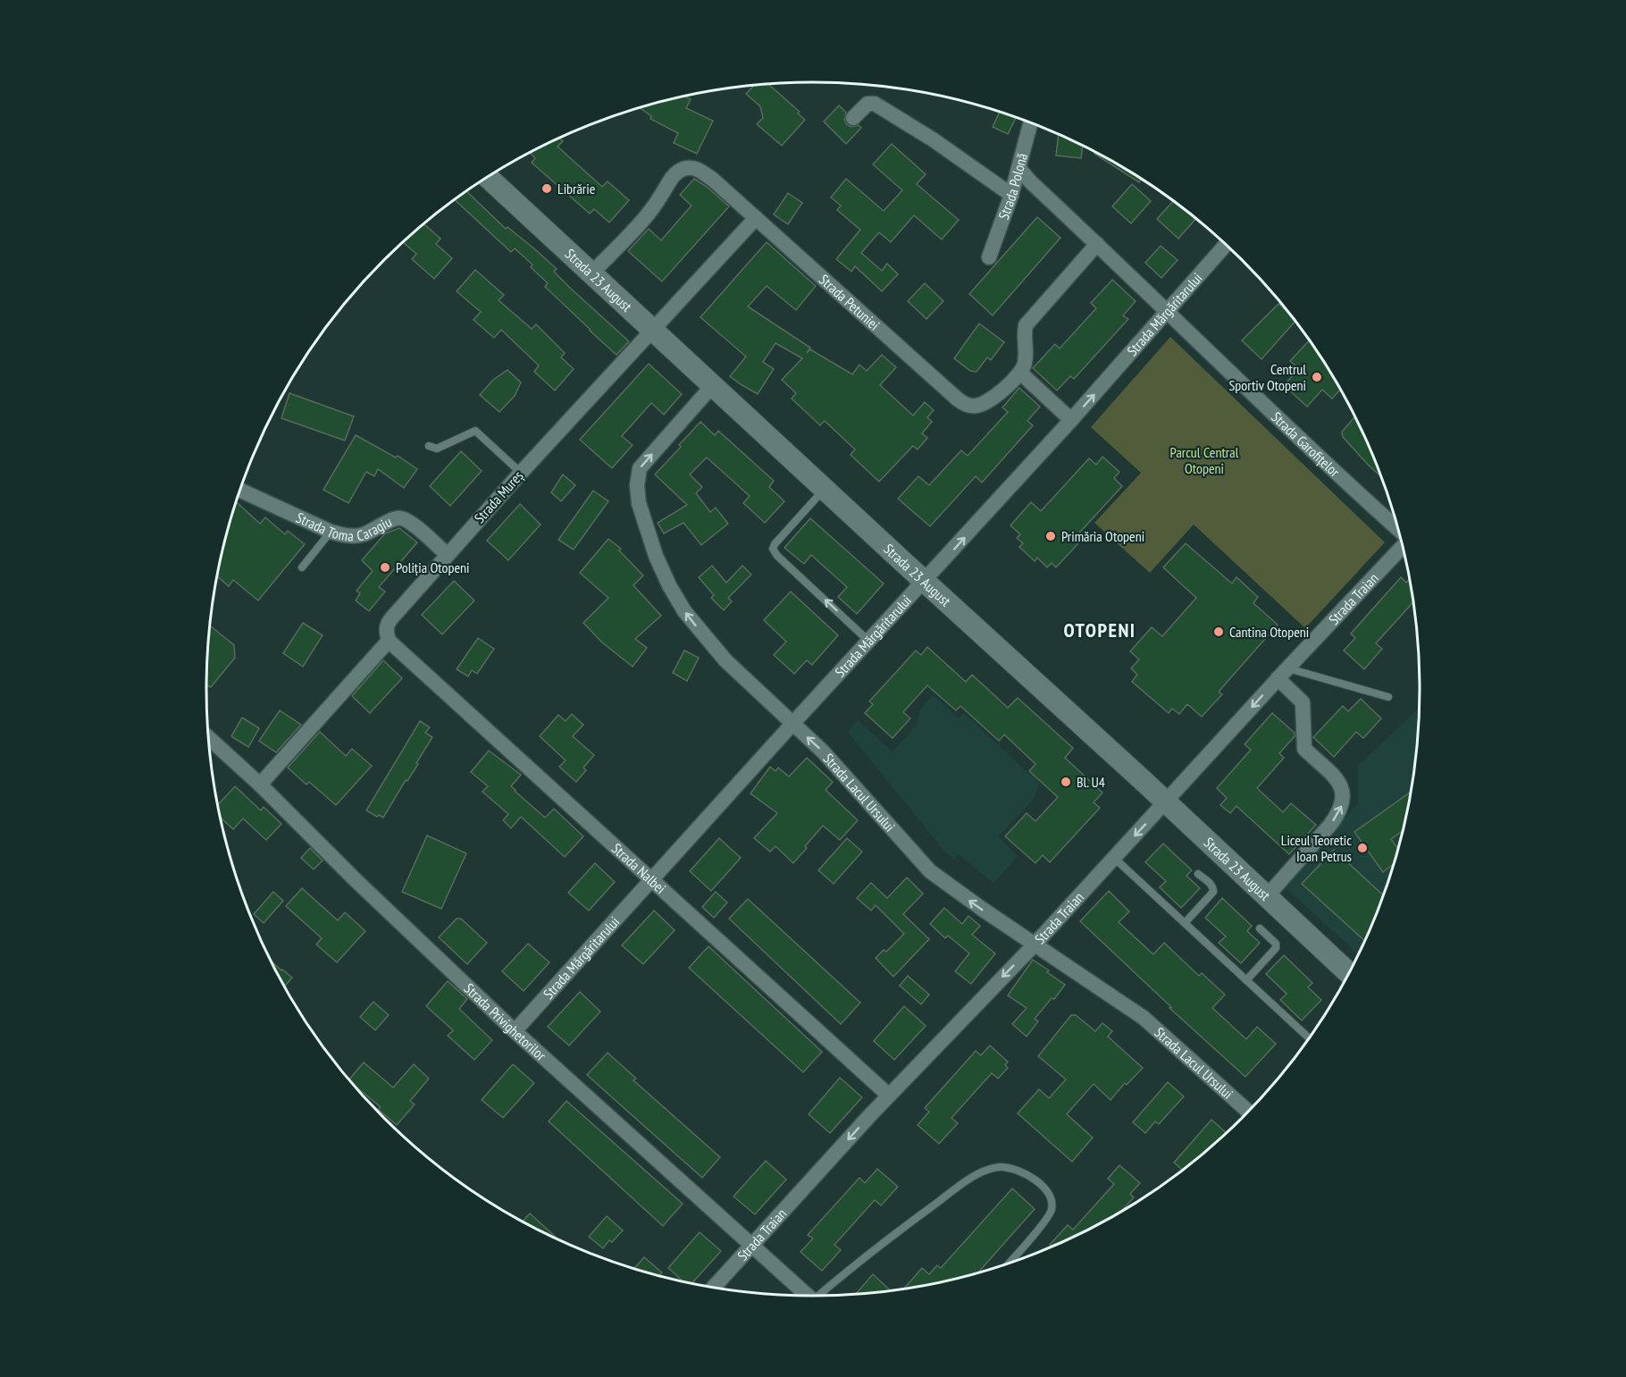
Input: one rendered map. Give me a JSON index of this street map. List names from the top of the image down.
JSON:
{
  "streets": {
    "main road": ["Strada 23 August"],
    "street": [
      "Strada Polonă",
      "Strada Petuniei",
      "Strada Mărgăritarului",
      "Strada Garofițelor",
      "Strada Mureș",
      "Strada Toma Caragiu",
      "Strada Traian",
      "Strada Lacul Ursului",
      "Strada Nalbei",
      "Strada Privighetorilor"
    ]
  },
  "crossings": [
    ["Strada Polonă", "Strada Garofițelor"],
    ["Strada 23 August", "Strada Petuniei"],
    ["Strada 23 August", "Strada Mărgăritarului"],
    ["Strada 23 August", "Strada Mureș"],
    ["Strada 23 August", "Strada Traian"],
    ["Strada 23 August", "Strada Lacul Ursului"],
    ["Strada Petuniei", "Strada Mureș"],
    ["Strada Mărgăritarului", "Strada Garofițelor"],
    ["Strada Mărgăritarului", "Strada Lacul Ursului"],
    ["Strada Mărgăritarului", "Strada Nalbei"],
    ["Strada Mărgăritarului", "Strada Privighetorilor"],
    ["Strada Mureș", "Strada Toma Caragiu"],
    ["Strada Mureș", "Strada Nalbei"],
    ["Strada Traian", "Strada Lacul Ursului"],
    ["Strada Traian", "Strada Nalbei"],
    ["Strada Traian", "Strada Privighetorilor"]
  ],
  "one_way": ["Strada Traian", "Strada Lacul Ursului"],
  "districts": ["OTOPENI"],
  "parks": ["Parcul Central Otopeni"],
  "places": [
    "Librărie",
    "Centrul Sportiv Otopeni",
    "Primăria Otopeni",
    "Poliția Otopeni",
    "Cantina Otopeni",
    "Bl. U4",
    "Liceul Teoretic Ioan Petrus"
  ]
}
